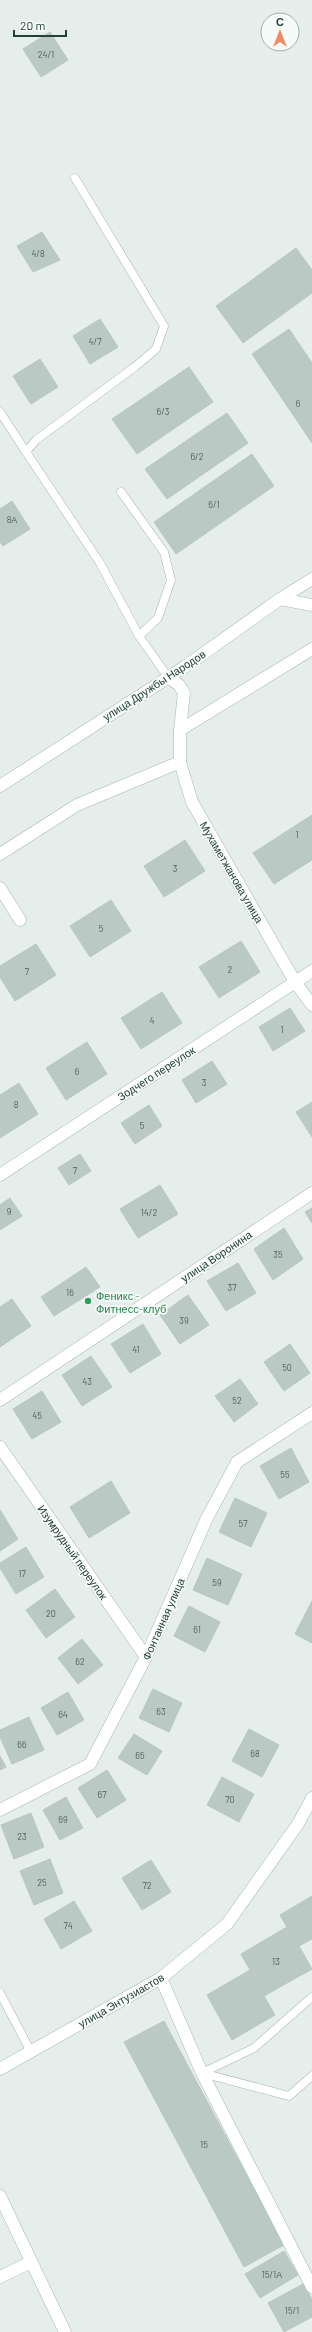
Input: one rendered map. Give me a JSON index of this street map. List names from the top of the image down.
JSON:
{
  "streets": {
    "street": [
      "улица Дружбы Народов",
      "Мухаметжанова улица",
      "Зодчего переулок",
      "улица Воронина",
      "Изумрудный переулок",
      "Фонтанная улица",
      "улица Энтузиастов"
    ]
  },
  "crossings": [
    ["улица Дружбы Народов", "Мухаметжанова улица"],
    ["Мухаметжанова улица", "Зодчего переулок"],
    ["Изумрудный переулок", "Фонтанная улица"]
  ],
  "places": ["Феникс - Фитнесс-клуб"],
  "house_numbers": [
    "24/1",
    "4/8",
    "4/7",
    "6",
    "6/3",
    "6/2",
    "6/1",
    "8А",
    "1",
    "3",
    "5",
    "2",
    "7",
    "4",
    "1",
    "6",
    "3",
    "8",
    "5",
    "7",
    "9",
    "14/2",
    "35",
    "37",
    "16",
    "39",
    "41",
    "50",
    "43",
    "52",
    "45",
    "55",
    "57",
    "17",
    "59",
    "20",
    "61",
    "62",
    "63",
    "64",
    "66",
    "68",
    "65",
    "67",
    "70",
    "69",
    "23",
    "25",
    "72",
    "74",
    "13",
    "15",
    "15/1А",
    "15/1"
  ],
  "scale_bar": "20 m",
  "north": "top"
}
